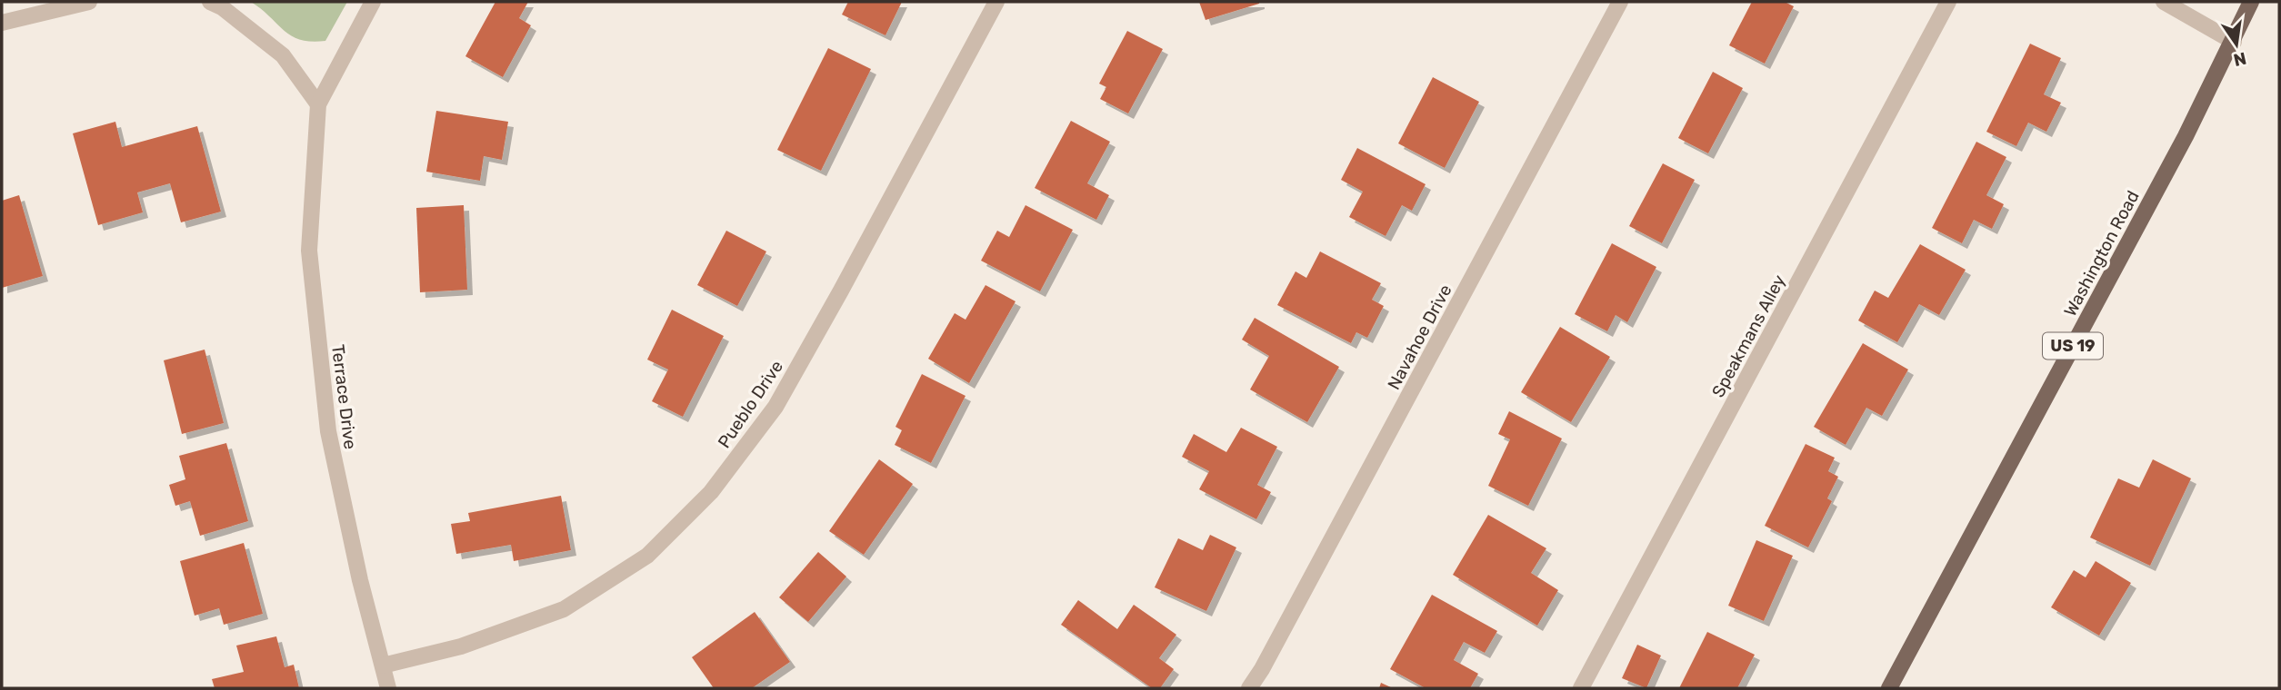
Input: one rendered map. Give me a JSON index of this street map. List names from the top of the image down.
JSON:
{
  "streets": {
    "main road": ["Washington Road", "US 19"],
    "street": [
      "Speakmans Alley",
      "Navahoe Drive",
      "Terrace Drive",
      "Pueblo Drive"
    ]
  },
  "crossings": [
    ["Terrace Drive", "Pueblo Drive"]
  ],
  "north": "bottom"
}
